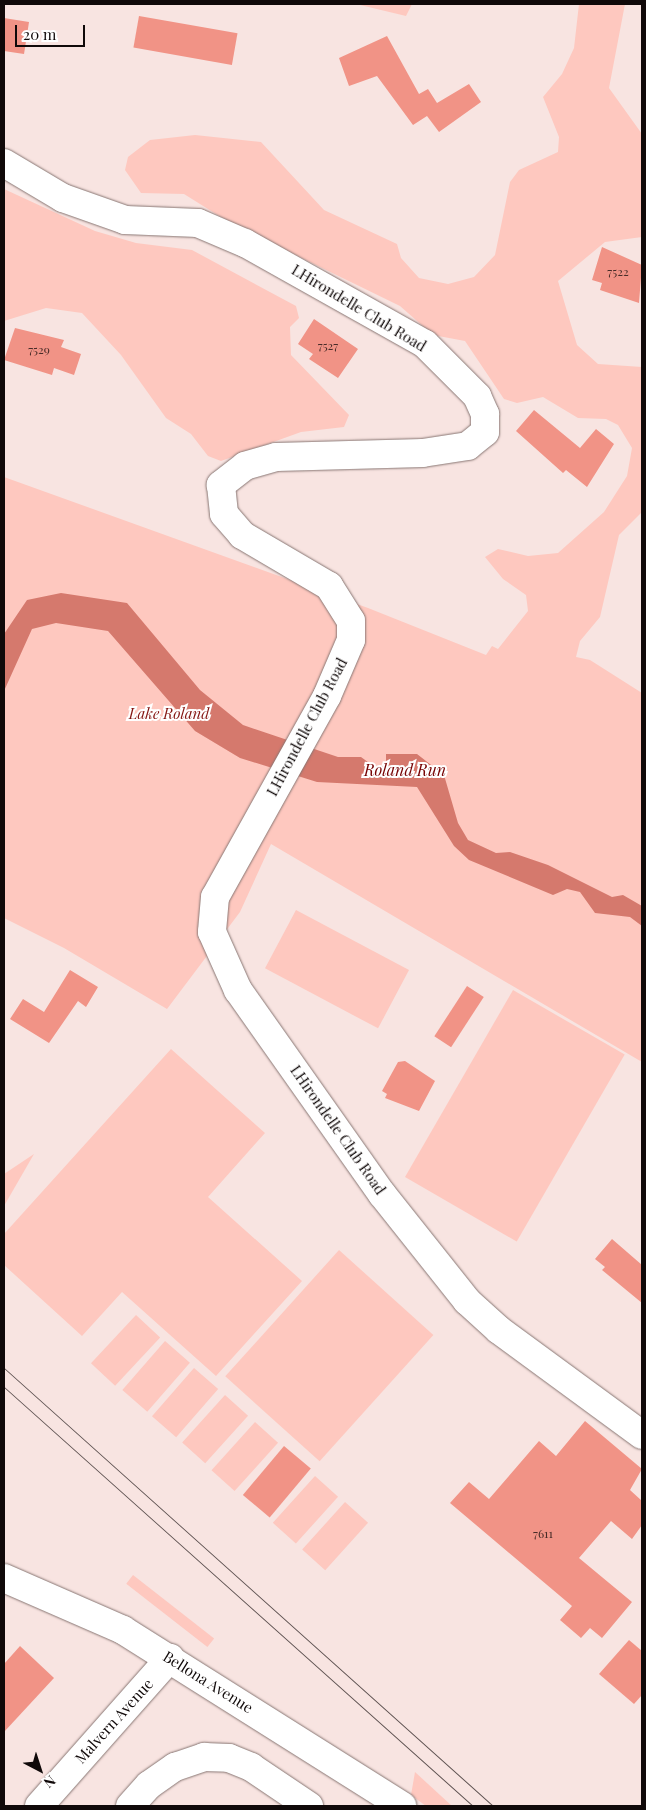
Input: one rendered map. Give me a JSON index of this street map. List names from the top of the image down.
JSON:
{
  "streets": {
    "street": ["LHirondelle Club Road", "Bellona Avenue", "Malvern Avenue"]
  },
  "crossings": [
    ["Bellona Avenue", "Malvern Avenue"]
  ],
  "water": ["Roland Run"],
  "parks": ["Lake Roland"],
  "house_numbers": [
    "7522",
    "7527",
    "7529",
    "7611"
  ],
  "scale_bar": "20 m",
  "north": "bottom right"
}
